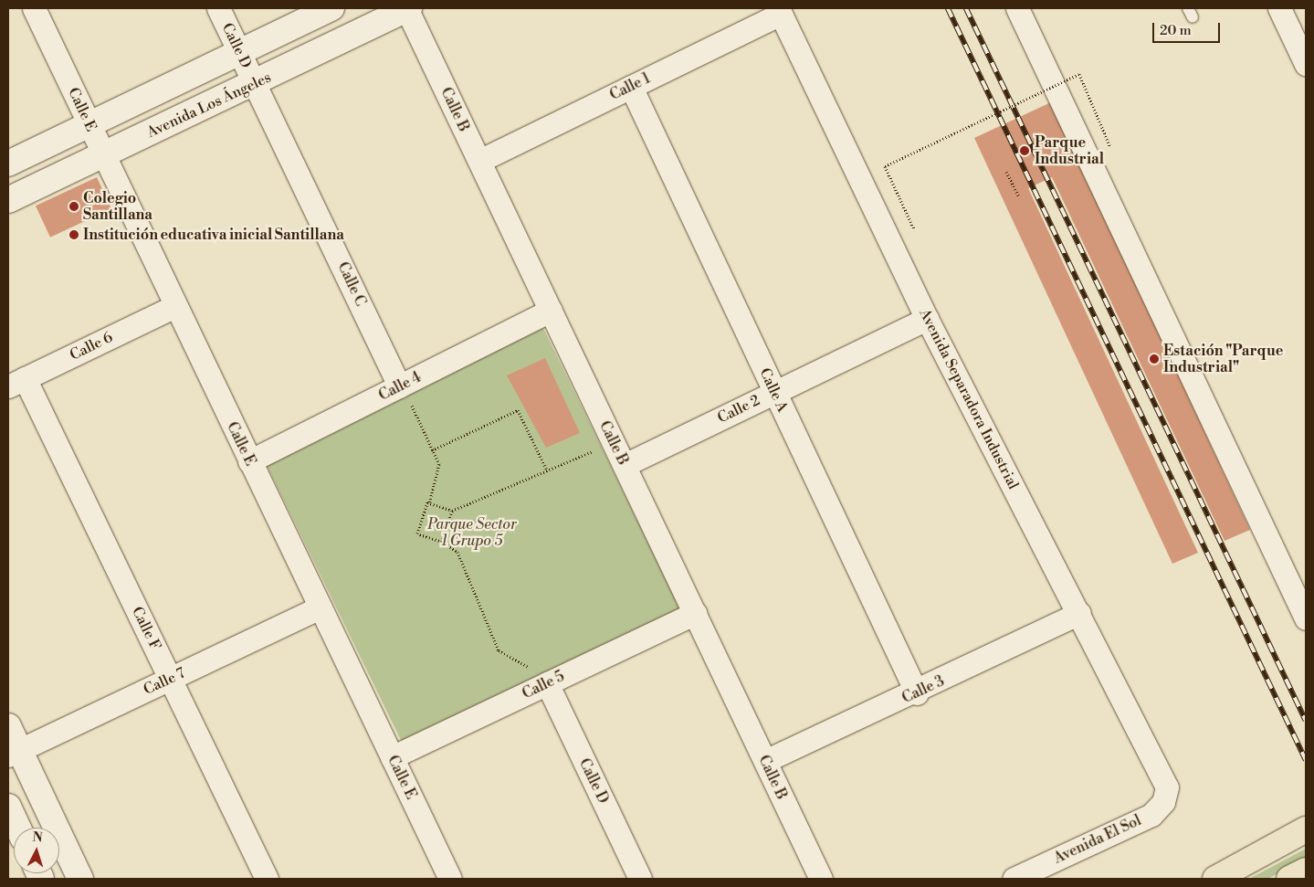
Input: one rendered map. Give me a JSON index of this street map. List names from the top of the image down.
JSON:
{
  "streets": {
    "street": [
      "Calle D",
      "Calle 1",
      "Avenida Los Ángeles",
      "Calle E",
      "Calle B",
      "Calle C",
      "Calle 6",
      "Calle 4",
      "Calle A",
      "Avenida Separadora Industrial",
      "Calle 2",
      "Calle F",
      "Calle 7",
      "Calle 5",
      "Calle 3",
      "Avenida El Sol"
    ]
  },
  "crossings": [
    ["Calle D", "Avenida Los Ángeles"],
    ["Calle D", "Calle C"],
    ["Calle D", "Calle 5"],
    ["Calle 1", "Calle B"],
    ["Calle 1", "Calle A"],
    ["Calle 1", "Avenida Separadora Industrial"],
    ["Avenida Los Ángeles", "Calle E"],
    ["Avenida Los Ángeles", "Calle B"],
    ["Avenida Los Ángeles", "Calle C"],
    ["Calle E", "Calle 6"],
    ["Calle E", "Calle 4"],
    ["Calle E", "Calle 7"],
    ["Calle E", "Calle 5"],
    ["Calle B", "Calle 4"],
    ["Calle B", "Calle 2"],
    ["Calle B", "Calle 5"],
    ["Calle B", "Calle 3"],
    ["Calle C", "Calle 4"],
    ["Calle 6", "Calle F"],
    ["Calle A", "Calle 2"],
    ["Calle A", "Calle 3"],
    ["Avenida Separadora Industrial", "Calle 2"],
    ["Avenida Separadora Industrial", "Calle 3"],
    ["Avenida Separadora Industrial", "Avenida El Sol"],
    ["Calle F", "Calle 7"]
  ],
  "parks": ["Parque Sector 1 Grupo 5"],
  "places": [
    "Parque Industrial",
    "Colegio Santillana",
    "Institución educativa inicial Santillana",
    "Estación \"Parque Industrial\""
  ],
  "scale_bar": "20 m",
  "north": "top"
}
